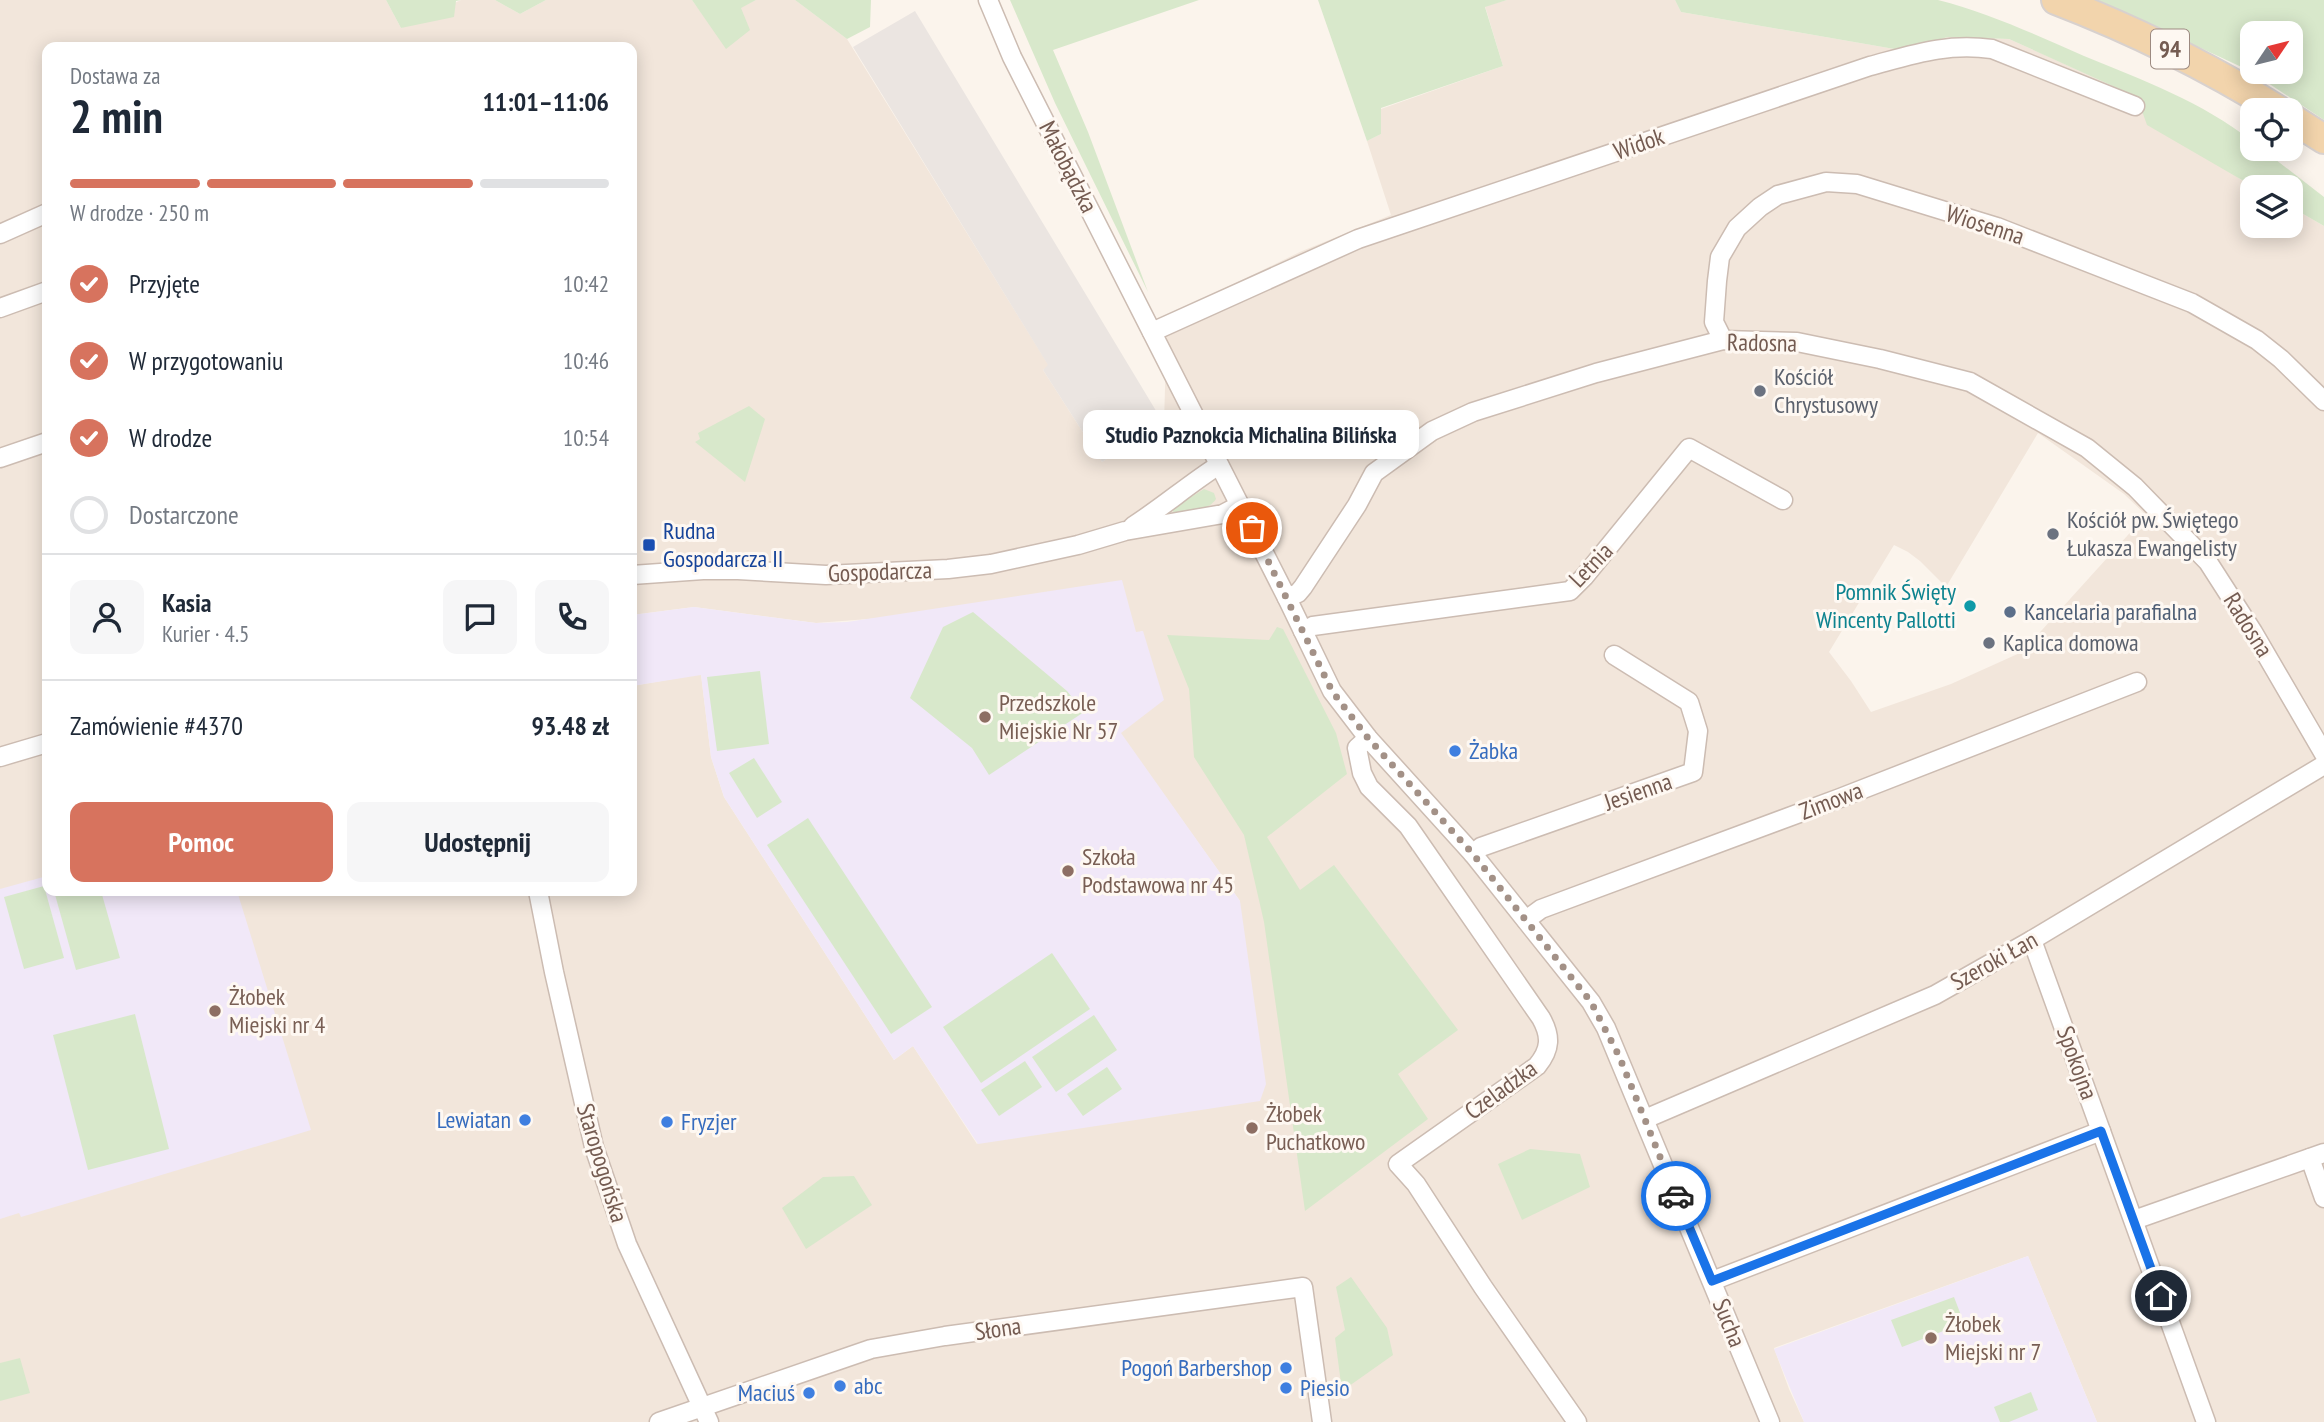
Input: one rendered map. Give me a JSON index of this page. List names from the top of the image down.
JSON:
{
  "streets": {
    "main road": ["94"],
    "street": [
      "Widok",
      "Małobądzka",
      "Wiosenna",
      "Radosna",
      "Letnia",
      "Gospodarcza",
      "Jesienna",
      "Zimowa",
      "Szeroki Łan",
      "Spokojna",
      "Czeladzka",
      "Staropogońska",
      "Sucha",
      "Słona"
    ]
  },
  "crossings": [
    ["Widok", "Małobądzka"],
    ["Widok", "Sucha"],
    ["Małobądzka", "Sucha"],
    ["Wiosenna", "Radosna"],
    ["Radosna", "Sucha"],
    ["Letnia", "Sucha"],
    ["Gospodarcza", "Sucha"],
    ["Jesienna", "Sucha"],
    ["Zimowa", "Sucha"],
    ["Szeroki Łan", "Spokojna"],
    ["Szeroki Łan", "Sucha"],
    ["Czeladzka", "Sucha"],
    ["Staropogońska", "Słona"]
  ],
  "places": {
    "other": [
      "Kościół Chrystusowy",
      "Studio Paznokcia Michalina Bilińska",
      "Kościół pw. Świętego Łukasza Ewangelisty",
      "Pomnik Święty Wincenty Pallotti",
      "Kancelaria parafialna",
      "Kaplica domowa",
      "Przedszkole Miejskie Nr 57",
      "Żabka",
      "Szkoła Podstawowa nr 45",
      "Żłobek Miejski nr 4",
      "Lewiatan",
      "Fryzjer",
      "Żłobek Puchatkowo",
      "Żłobek Miejski nr 7",
      "Pogoń Barbershop",
      "abc",
      "Piesio",
      "Maciuś"
    ],
    "transit": ["Rudna Gospodarcza II"]
  },
  "north": "top right",
  "page": {
    "heading": ["2 min", "Dostawa za", "11:01–11:06"],
    "panel": [
      "Kasia",
      "Kurier · 4.5",
      "Zamówienie #4370",
      "93.48 zł"
    ],
    "bar": "W drodze · 250 m",
    "list": [
      ["Przyjęte", "10:42"],
      ["W przygotowaniu", "10:46"],
      ["W drodze", "10:54"],
      "Dostarczone"
    ],
    "bubble": "Studio Paznokcia Michalina Bilińska",
    "buttons": ["Pomoc", "Udostępnij"]
  }
}
